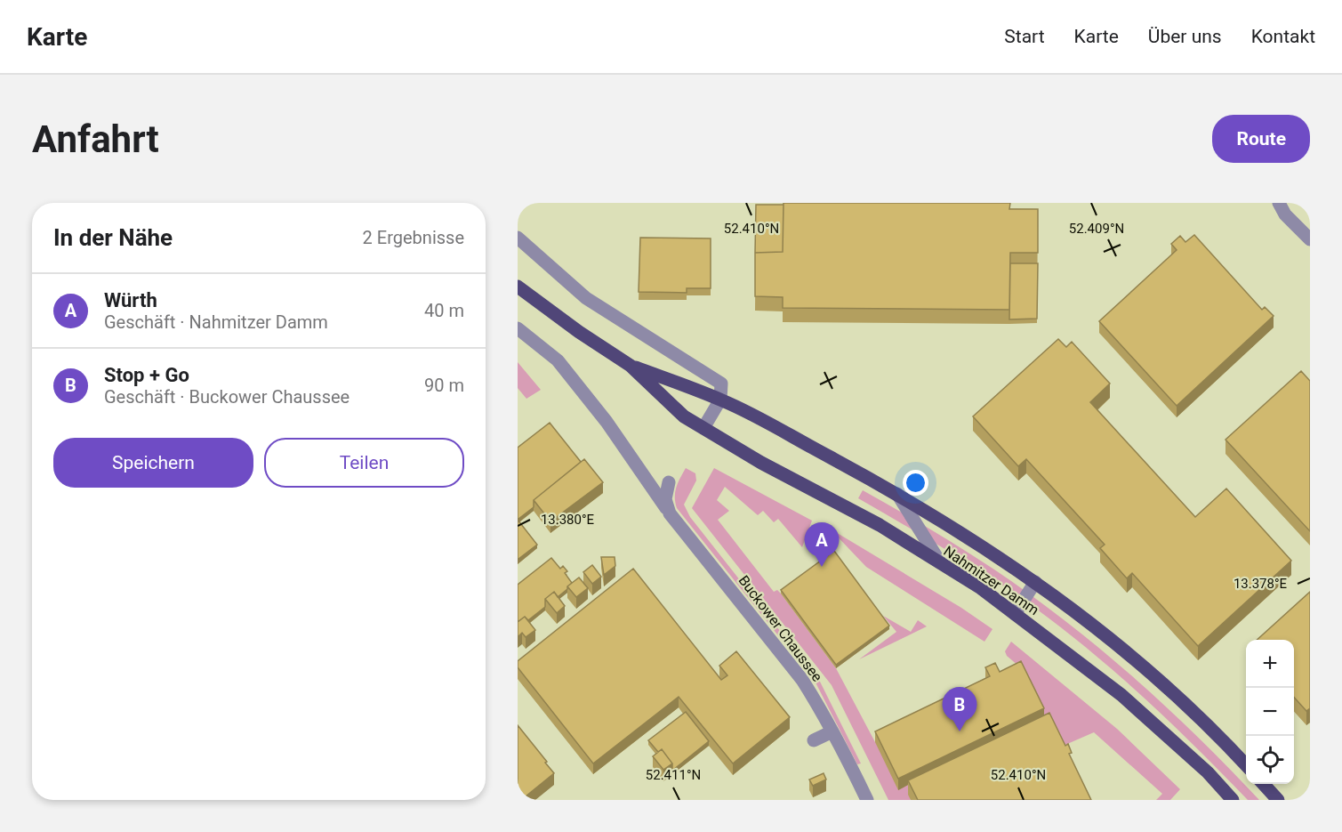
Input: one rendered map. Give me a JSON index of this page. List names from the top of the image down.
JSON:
{
  "streets": {
    "main road": ["Nahmitzer Damm"],
    "street": ["Buckower Chaussee"]
  },
  "page": {
    "header": "Karte",
    "nav": [
      "Start",
      "Karte",
      "Über uns",
      "Kontakt"
    ],
    "buttons": [
      "Route",
      ["Speichern", "Teilen"]
    ],
    "title": "Anfahrt",
    "heading": ["In der Nähe", "2 Ergebnisse"],
    "list": [
      {
        "mark": "A",
        "name": "Würth",
        "note": "Geschäft · Nahmitzer Damm",
        "value": "40 m"
      },
      {
        "mark": "B",
        "name": "Stop + Go",
        "note": "Geschäft · Buckower Chaussee",
        "value": "90 m"
      }
    ],
    "pins": ["A", "B"],
    "map_buttons": ["+", "−"]
  },
  "coordinates": [
    "52.410°N",
    "52.409°N",
    "13.380°E",
    "13.378°E",
    "52.411°N"
  ]
}
